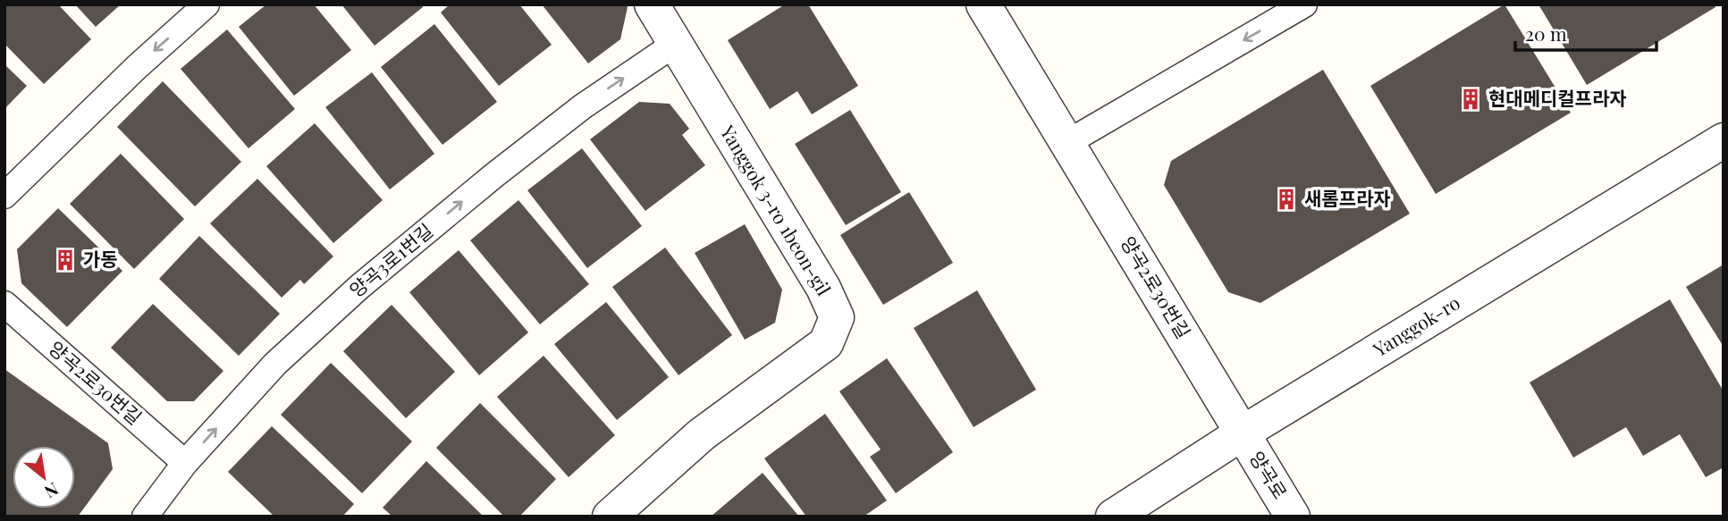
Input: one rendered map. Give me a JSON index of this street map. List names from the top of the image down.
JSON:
{
  "streets": {
    "street": [
      "Yanggok 3-ro 1beon-gil",
      "양곡2로30번길",
      "Yanggok-ro",
      "양곡로"
    ],
    "lane": ["양곡3로1번길"]
  },
  "crossings": [
    ["Yanggok 3-ro 1beon-gil", "양곡3로1번길"],
    ["양곡3로1번길", "양곡2로30번길"],
    ["양곡2로30번길", "Yanggok-ro"],
    ["양곡2로30번길", "양곡로"],
    ["Yanggok-ro", "양곡로"]
  ],
  "one_way": ["양곡3로1번길"],
  "places": {
    "building": ["현대메디컬프라자", "새롬프라자", "가동"]
  },
  "scale_bar": "20 m",
  "north": "bottom right"
}
